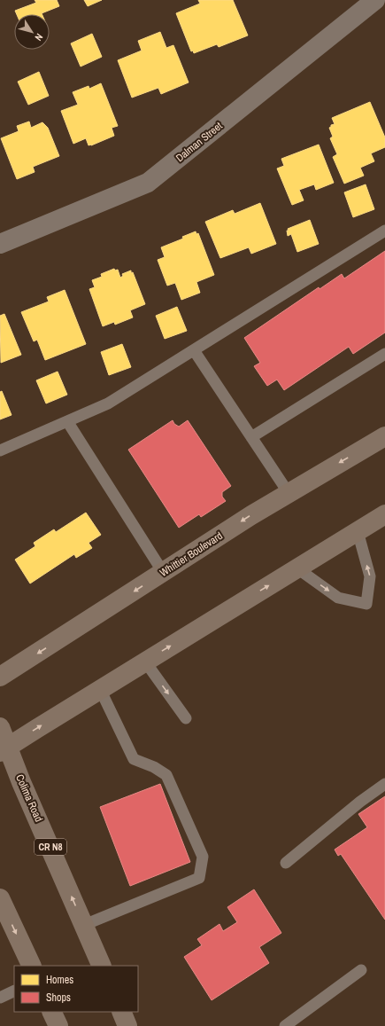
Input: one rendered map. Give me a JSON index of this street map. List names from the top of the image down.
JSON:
{
  "streets": {
    "main road": ["Whittier Boulevard", "Colima Road", "CR N8"],
    "street": ["Dalman Street"]
  },
  "legend": ["Homes", "Shops"],
  "north": "bottom right"
}
